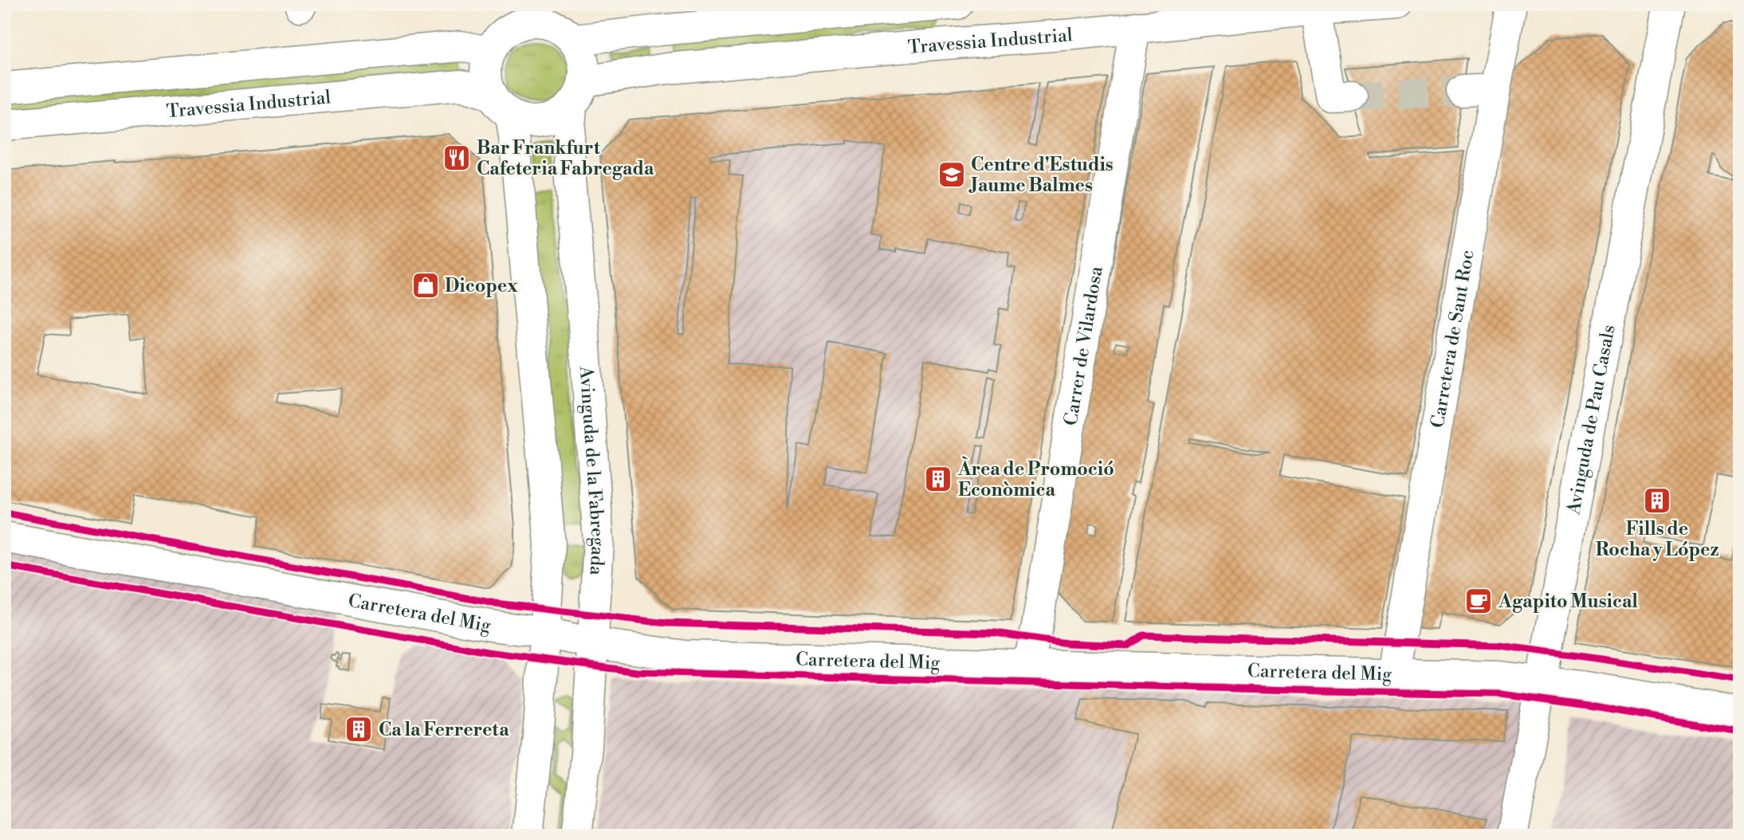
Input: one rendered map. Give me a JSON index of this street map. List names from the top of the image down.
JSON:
{
  "streets": {
    "street": [
      "Travessia Industrial",
      "Carretera de Sant Roc",
      "Carrer de Vilardosa",
      "Avinguda de Pau Casals",
      "Avinguda de la Fabregada",
      "Carretera del Mig"
    ]
  },
  "crossings": [
    ["Travessia Industrial", "Carrer de Vilardosa"],
    ["Travessia Industrial", "Avinguda de la Fabregada"],
    ["Carretera de Sant Roc", "Carretera del Mig"],
    ["Carrer de Vilardosa", "Carretera del Mig"],
    ["Avinguda de Pau Casals", "Carretera del Mig"],
    ["Avinguda de la Fabregada", "Carretera del Mig"]
  ],
  "places": {
    "restaurant": ["Bar Frankfurt Cafeteria Fabregada"],
    "school or university": ["Centre d'Estudis Jaume Balmes"],
    "shop": ["Dicopex"],
    "building": ["Àrea de Promoció Econòmica", "Fills de Rocha y López", "Ca la Ferrereta"],
    "cafe": ["Agapito Musical"]
  }
}
